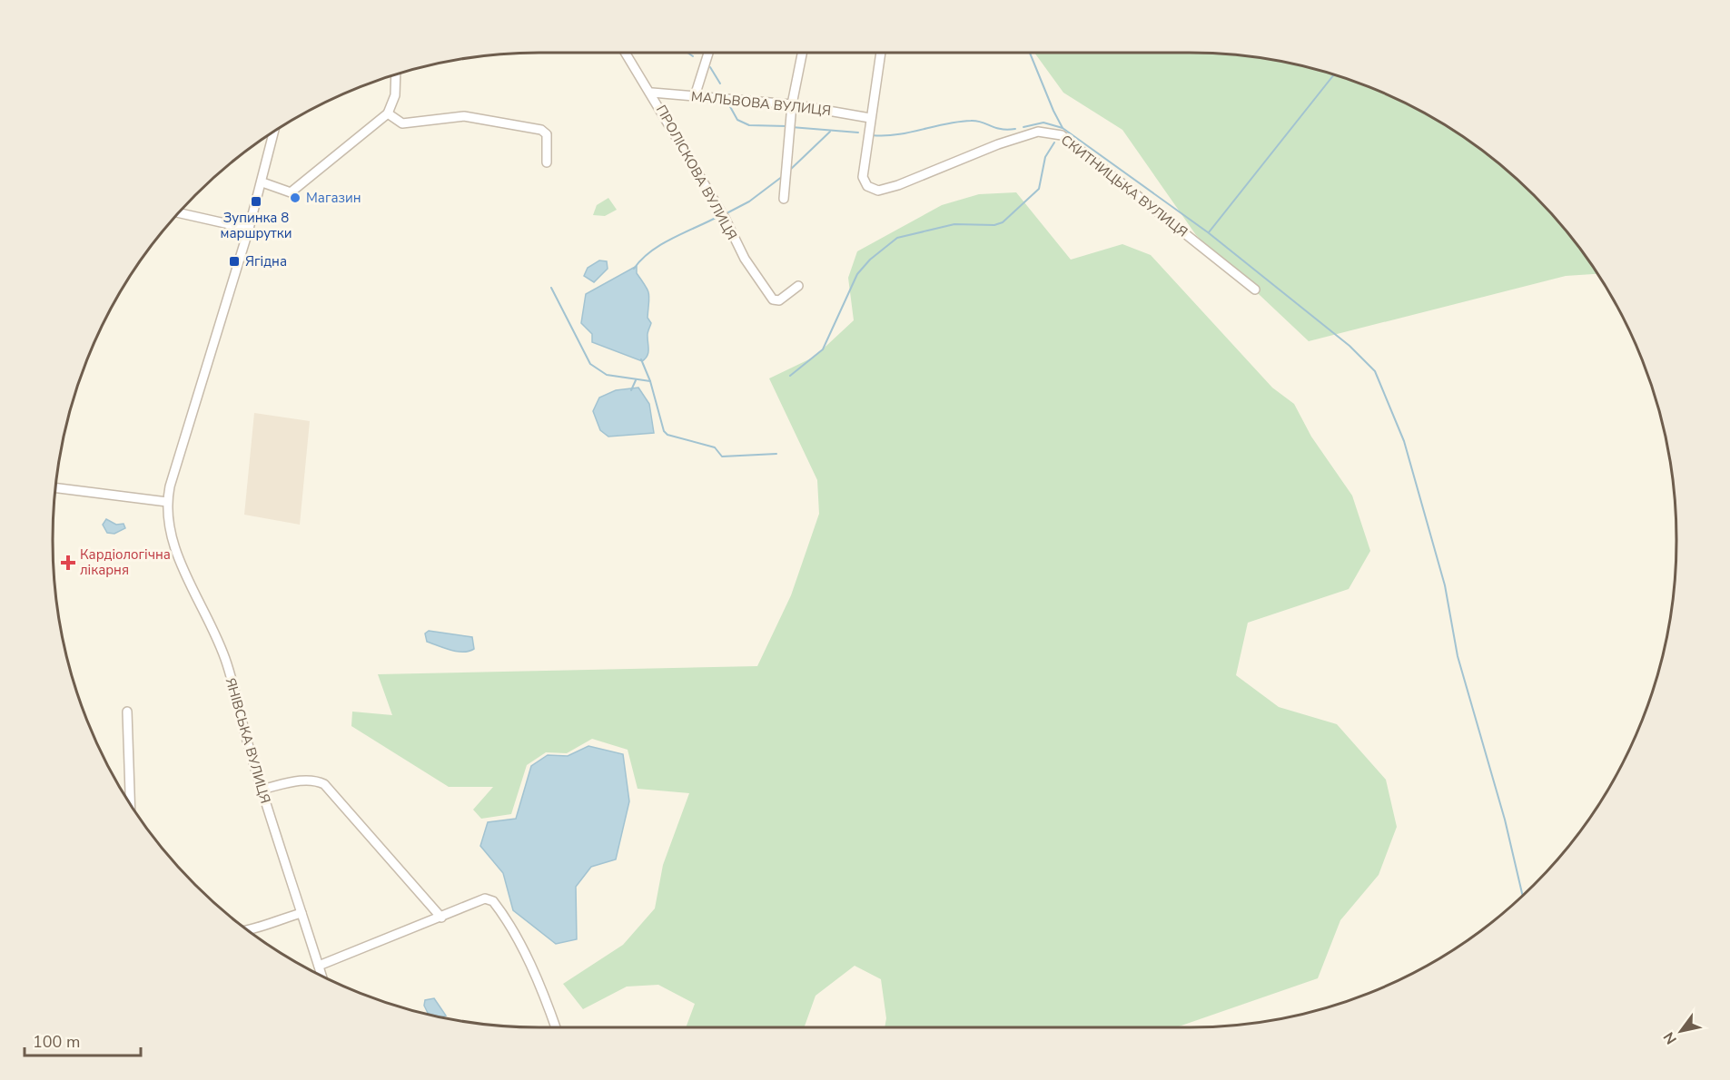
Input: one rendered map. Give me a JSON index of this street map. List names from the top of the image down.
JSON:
{
  "streets": {
    "street": [
      "МАЛЬВОВА ВУЛИЦЯ",
      "ПРОЛІСКОВА ВУЛИЦЯ",
      "СКИТНИЦЬКА ВУЛИЦЯ",
      "ЯНІВСЬКА ВУЛИЦЯ"
    ]
  },
  "crossings": [
    ["МАЛЬВОВА ВУЛИЦЯ", "ПРОЛІСКОВА ВУЛИЦЯ"],
    ["МАЛЬВОВА ВУЛИЦЯ", "СКИТНИЦЬКА ВУЛИЦЯ"]
  ],
  "places": {
    "other": ["Магазин"],
    "transit": ["Зупинка 8 маршрутки", "Ягідна"],
    "health": ["Кардіологічна лікарня"]
  },
  "scale_bar": "100 m",
  "north": "bottom left"
}
